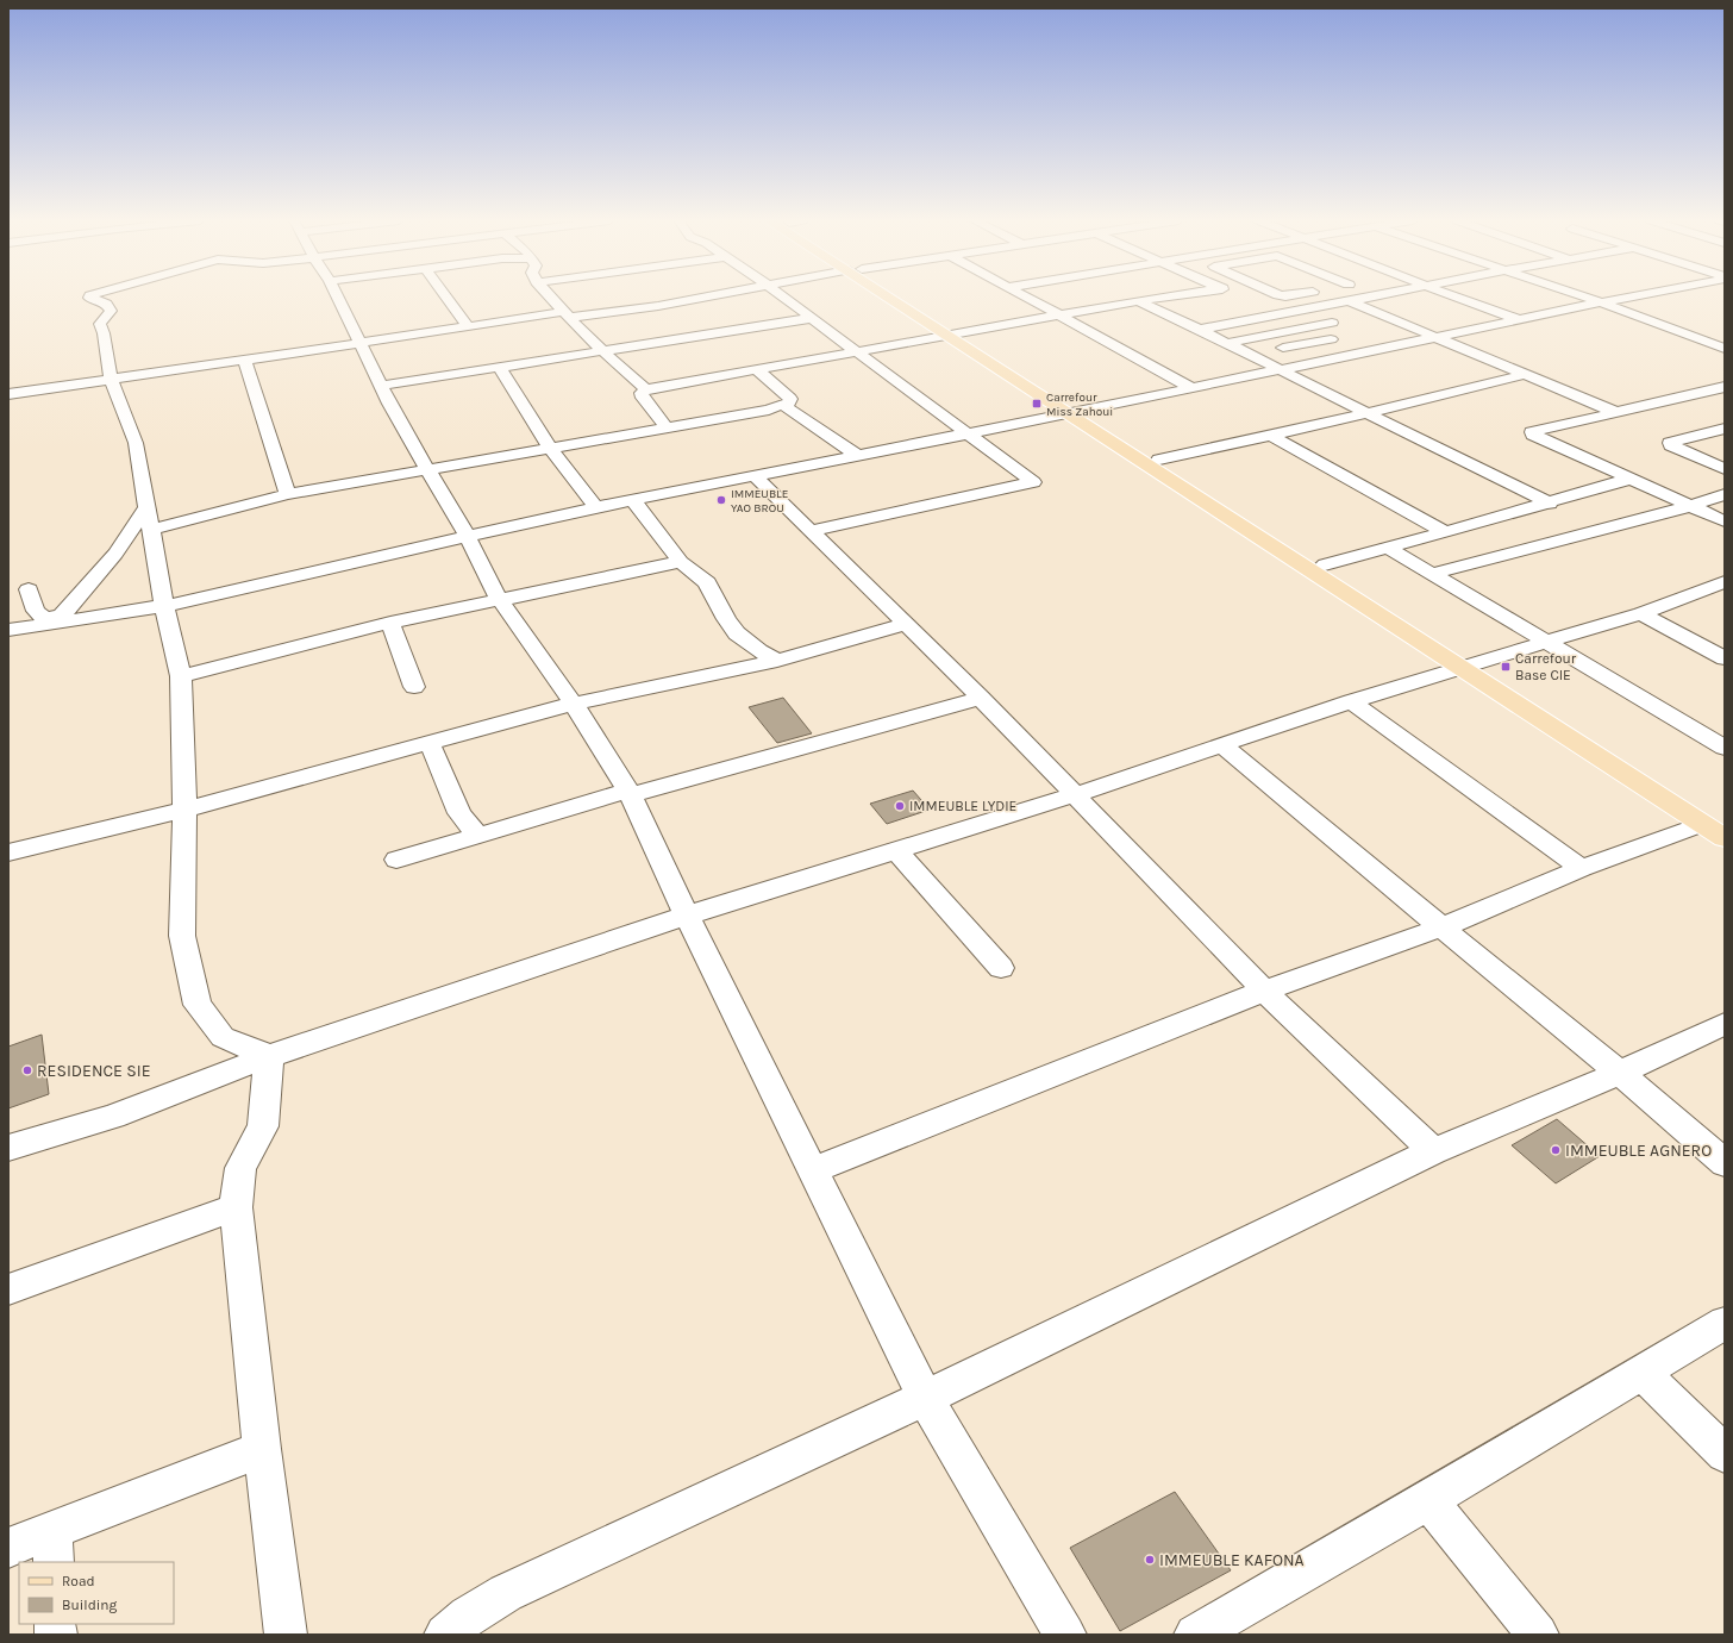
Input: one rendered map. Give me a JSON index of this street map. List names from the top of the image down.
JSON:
{
  "places": {
    "transit": ["Carrefour Miss Zahoui", "Carrefour Base CIE"],
    "other": [
      "IMMEUBLE YAO BROU",
      "IMMEUBLE LYDIE",
      "RESIDENCE SIE",
      "IMMEUBLE AGNERO",
      "IMMEUBLE KAFONA"
    ]
  },
  "legend": ["Road", "Building"]
}
